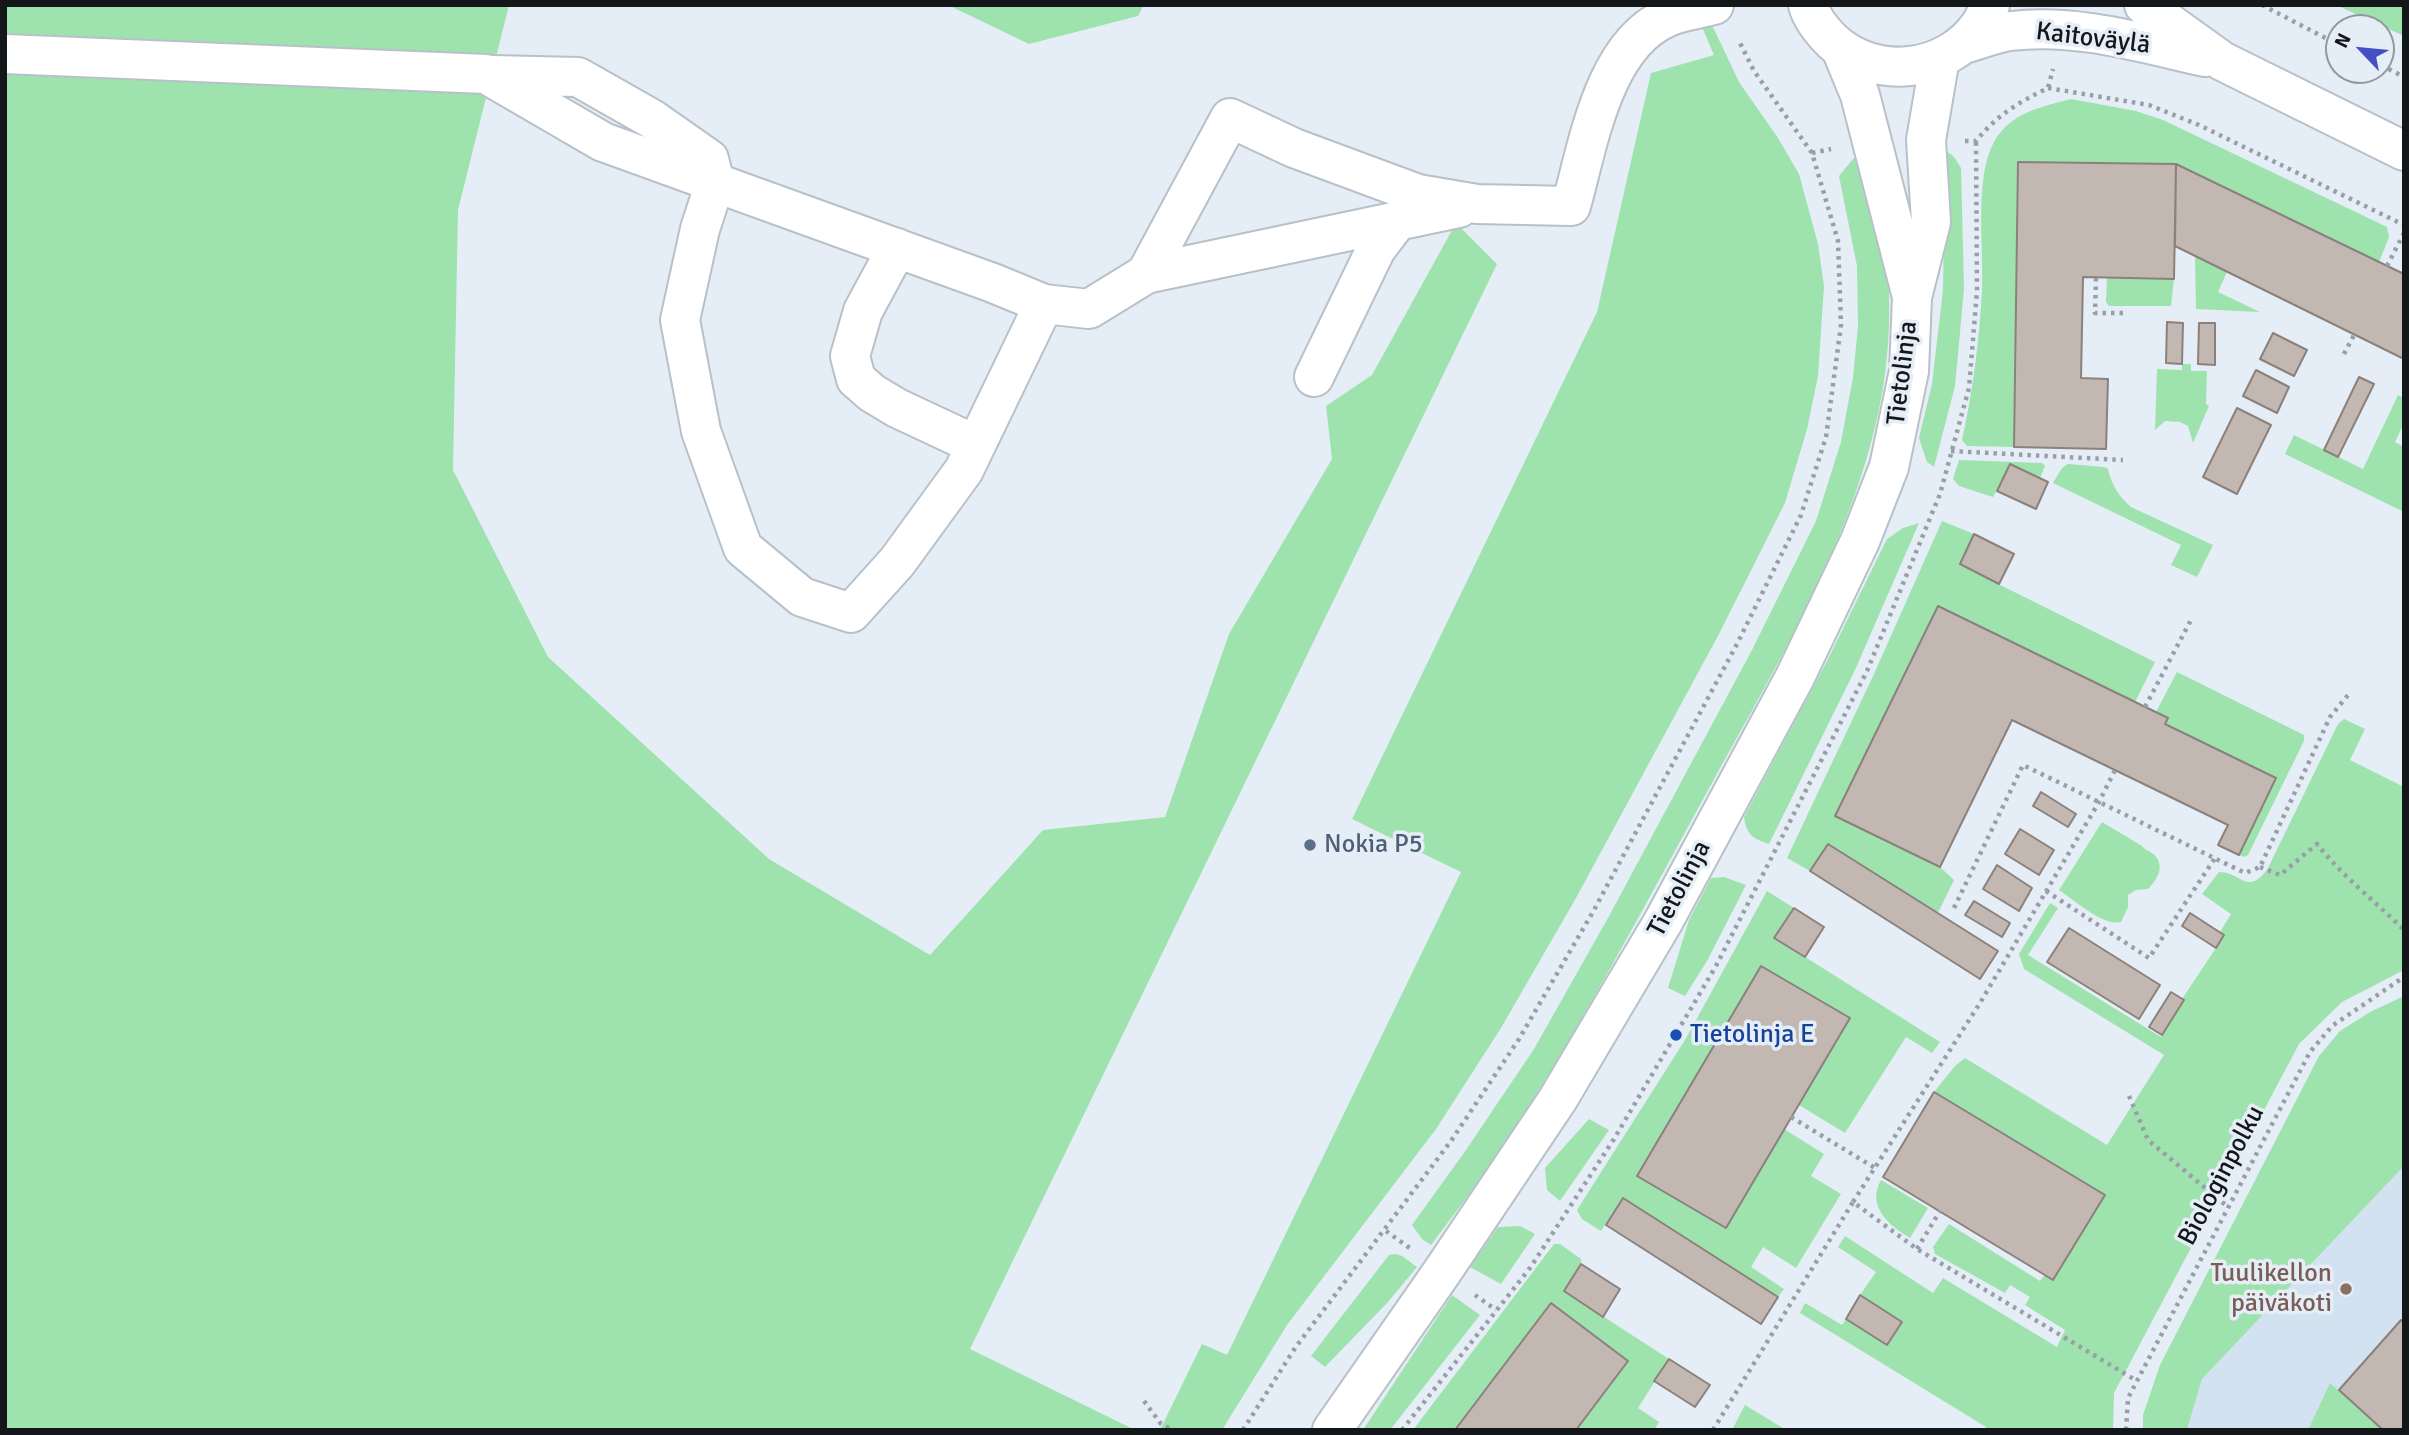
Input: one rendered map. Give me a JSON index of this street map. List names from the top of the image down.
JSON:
{
  "streets": {
    "street": ["Kaitoväylä", "Tietolinja"],
    "path": ["Biologinpolku"]
  },
  "crossings": [
    ["Kaitoväylä", "Tietolinja"]
  ],
  "places": ["Nokia P5", "Tietolinja E", "Tuulikellon päiväkoti"],
  "north": "top left"
}
